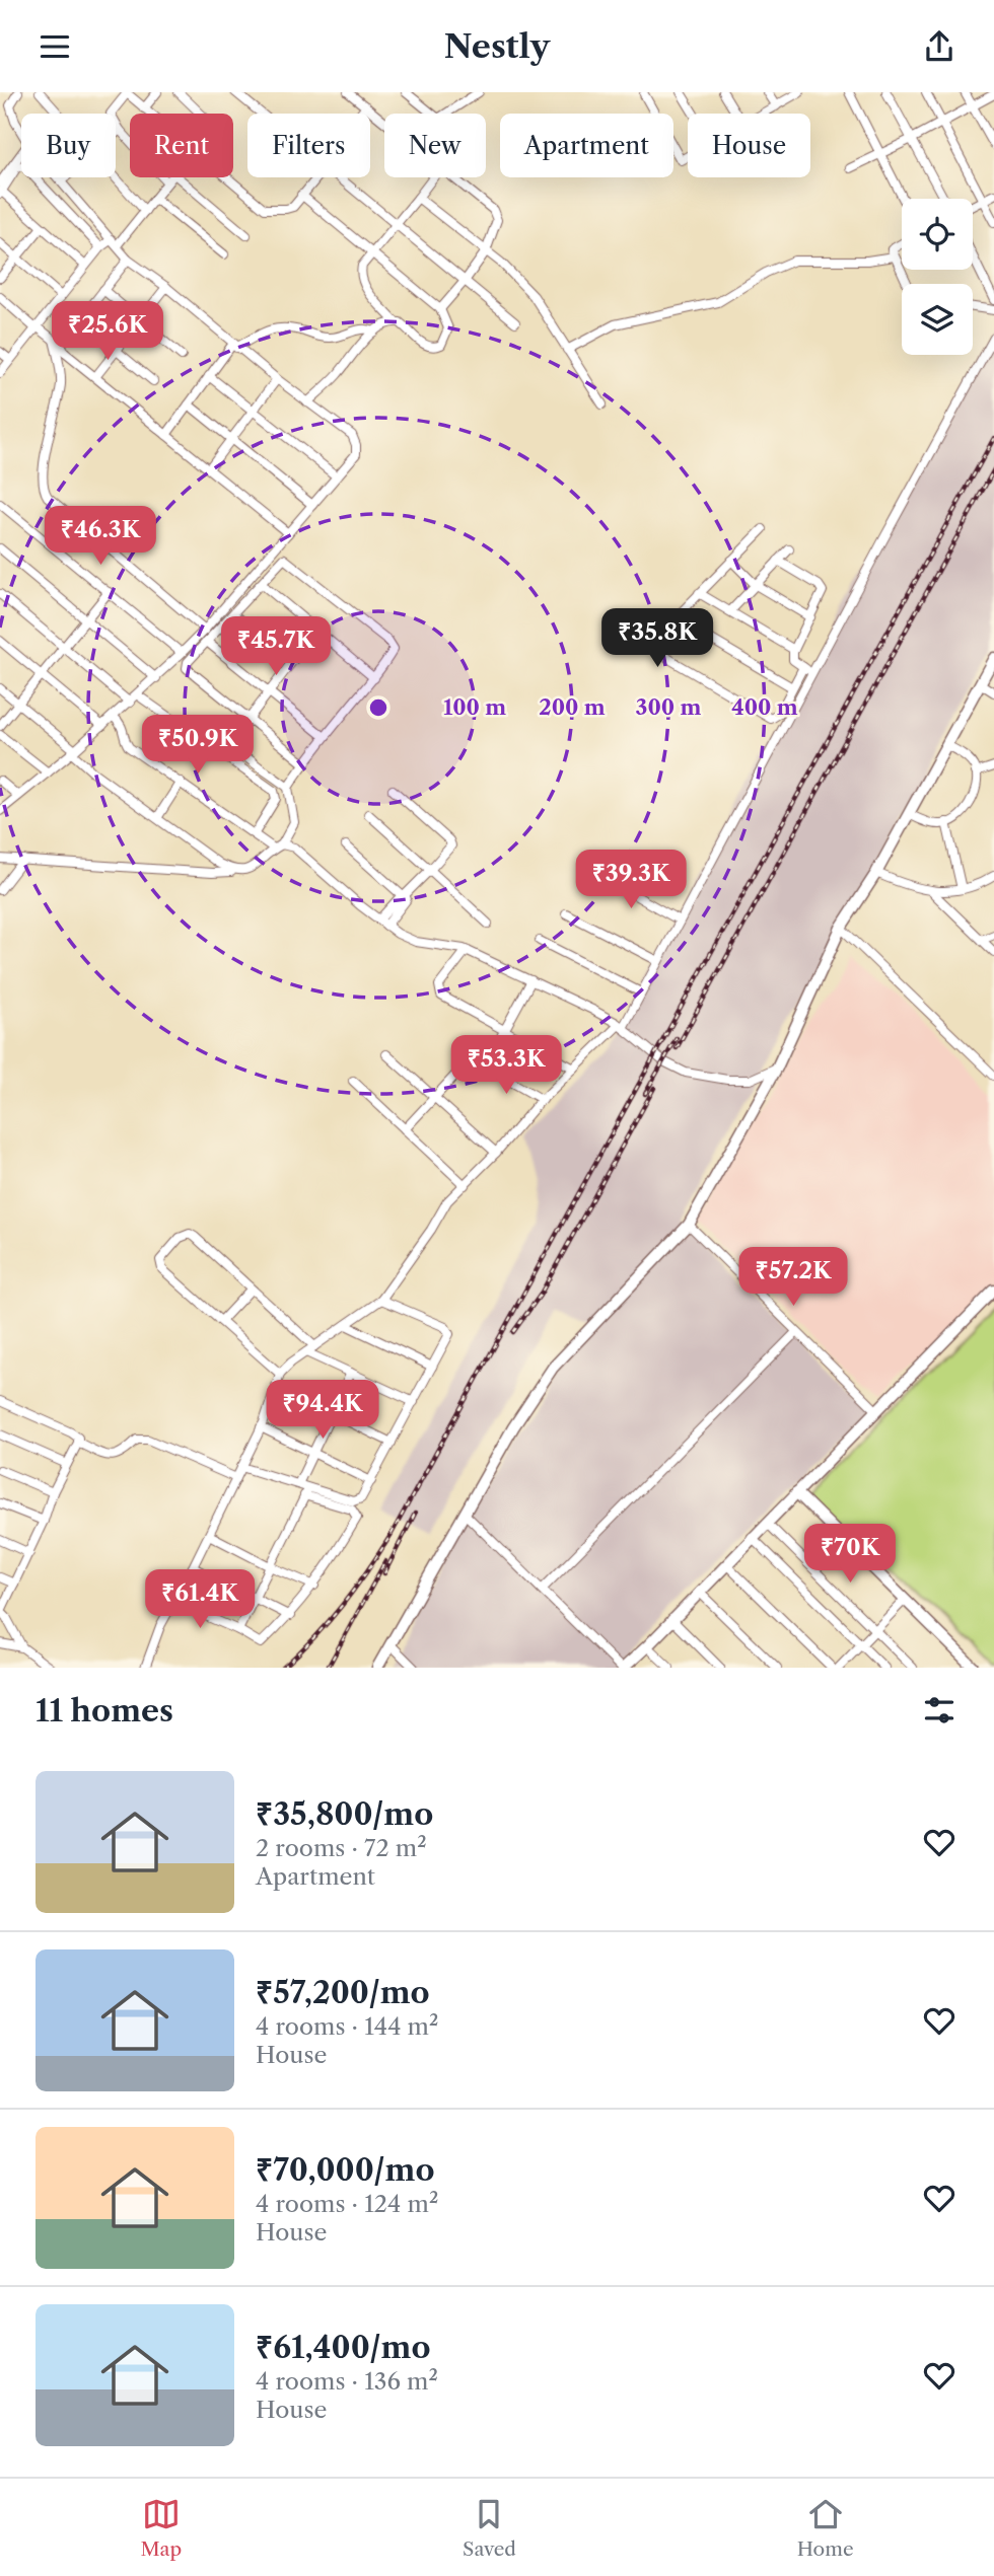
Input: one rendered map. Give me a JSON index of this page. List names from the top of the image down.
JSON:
{
  "page": {
    "header": "Nestly",
    "chip": [
      "Buy",
      "Rent",
      "Filters",
      "New",
      "Apartment",
      "House"
    ],
    "price": [
      "₹25.6K",
      "₹46.3K",
      "₹35.8K",
      "₹45.7K",
      "₹50.9K",
      "₹39.3K",
      "₹53.3K",
      "₹57.2K",
      "₹94.4K",
      "₹70K",
      "₹61.4K"
    ],
    "heading": "11 homes",
    "list": [
      {
        "name": "₹35,800/mo",
        "note": "2 rooms · 72 m² · Apartment"
      },
      {
        "name": "₹57,200/mo",
        "note": "4 rooms · 144 m² · House"
      },
      {
        "name": "₹70,000/mo",
        "note": "4 rooms · 124 m² · House"
      },
      {
        "name": "₹61,400/mo",
        "note": "4 rooms · 136 m² · House"
      }
    ],
    "tabs": ["Map", "Saved", "Home"]
  },
  "rings": [
    "100 m",
    "200 m",
    "300 m",
    "400 m"
  ]
}
